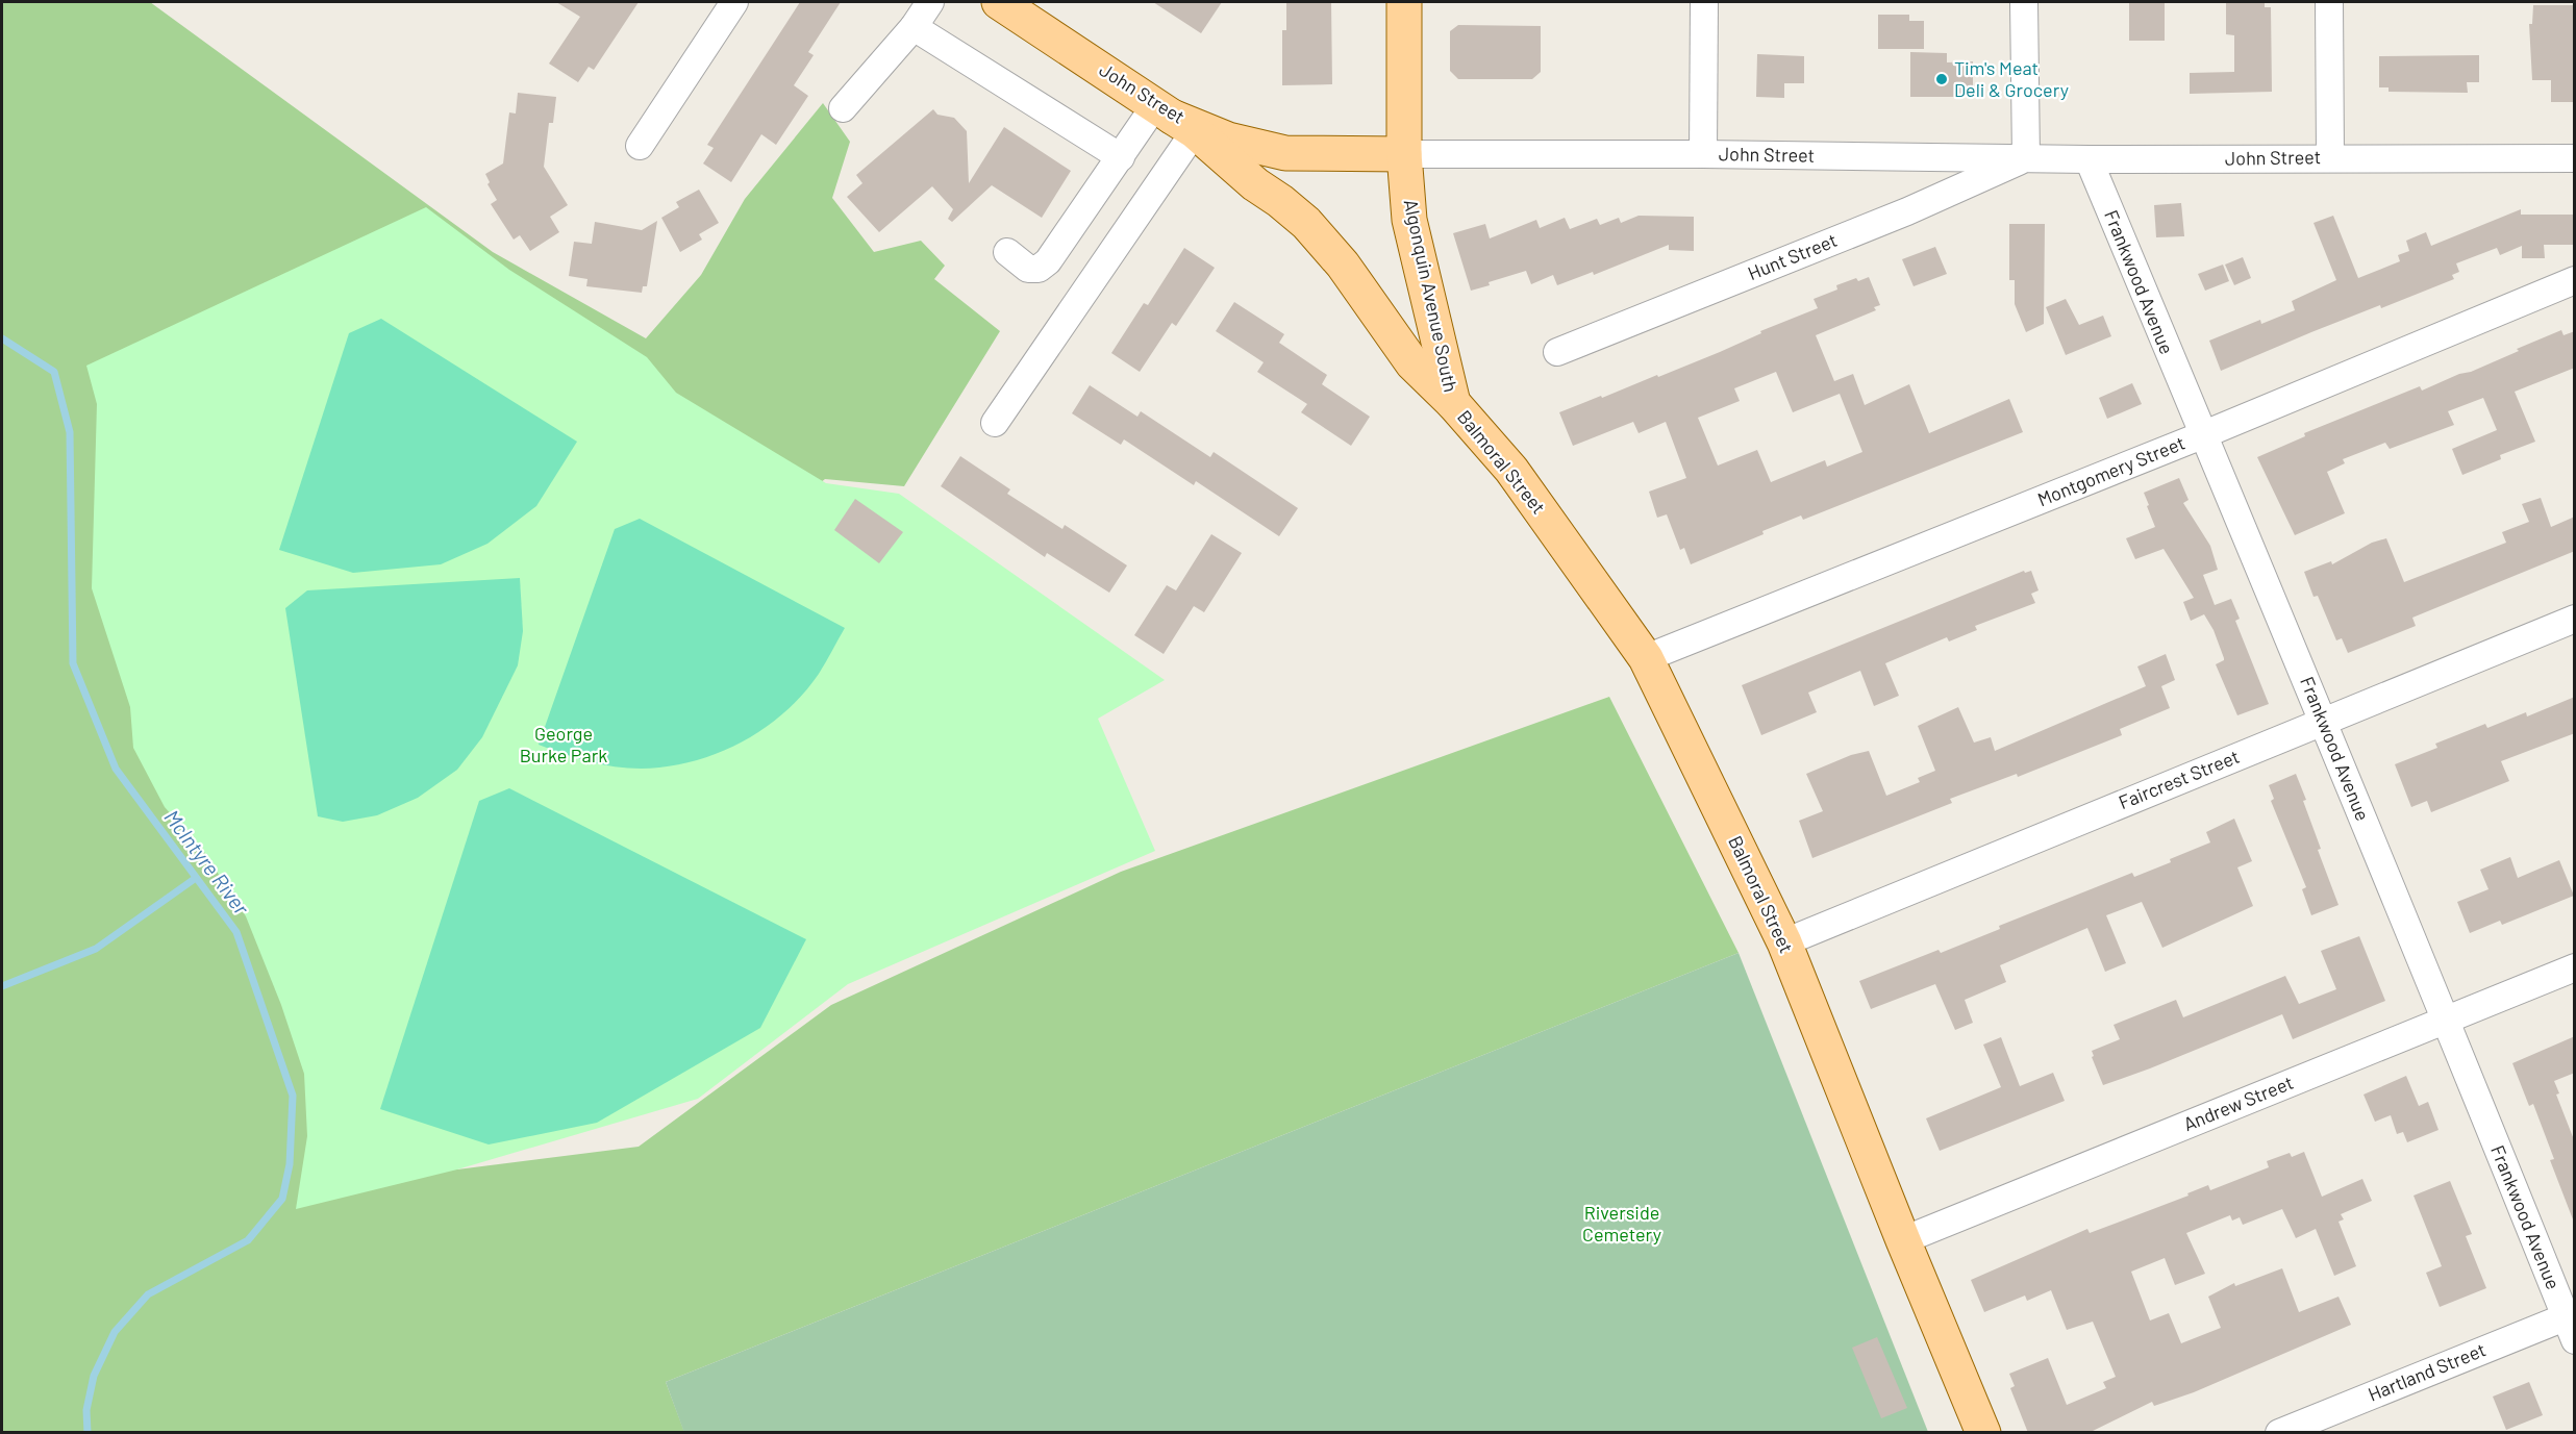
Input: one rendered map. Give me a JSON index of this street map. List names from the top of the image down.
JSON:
{
  "streets": {
    "main road": ["John Street", "Algonquin Avenue South", "Balmoral Street"],
    "street": [
      "Hunt Street",
      "Frankwood Avenue",
      "Montgomery Street",
      "Faircrest Street",
      "Andrew Street",
      "Hartland Street"
    ]
  },
  "crossings": [
    ["John Street", "Hunt Street"],
    ["John Street", "Frankwood Avenue"],
    ["John Street", "Algonquin Avenue South"],
    ["John Street", "Balmoral Street"],
    ["Frankwood Avenue", "Montgomery Street"],
    ["Frankwood Avenue", "Faircrest Street"],
    ["Frankwood Avenue", "Andrew Street"],
    ["Frankwood Avenue", "Hartland Street"],
    ["Algonquin Avenue South", "Balmoral Street"],
    ["Balmoral Street", "Montgomery Street"],
    ["Balmoral Street", "Faircrest Street"],
    ["Balmoral Street", "Andrew Street"]
  ],
  "water": ["McIntyre River"],
  "parks": ["George Burke Park", "Riverside Cemetery"],
  "places": ["Tim's Meat Deli & Grocery"]
}
